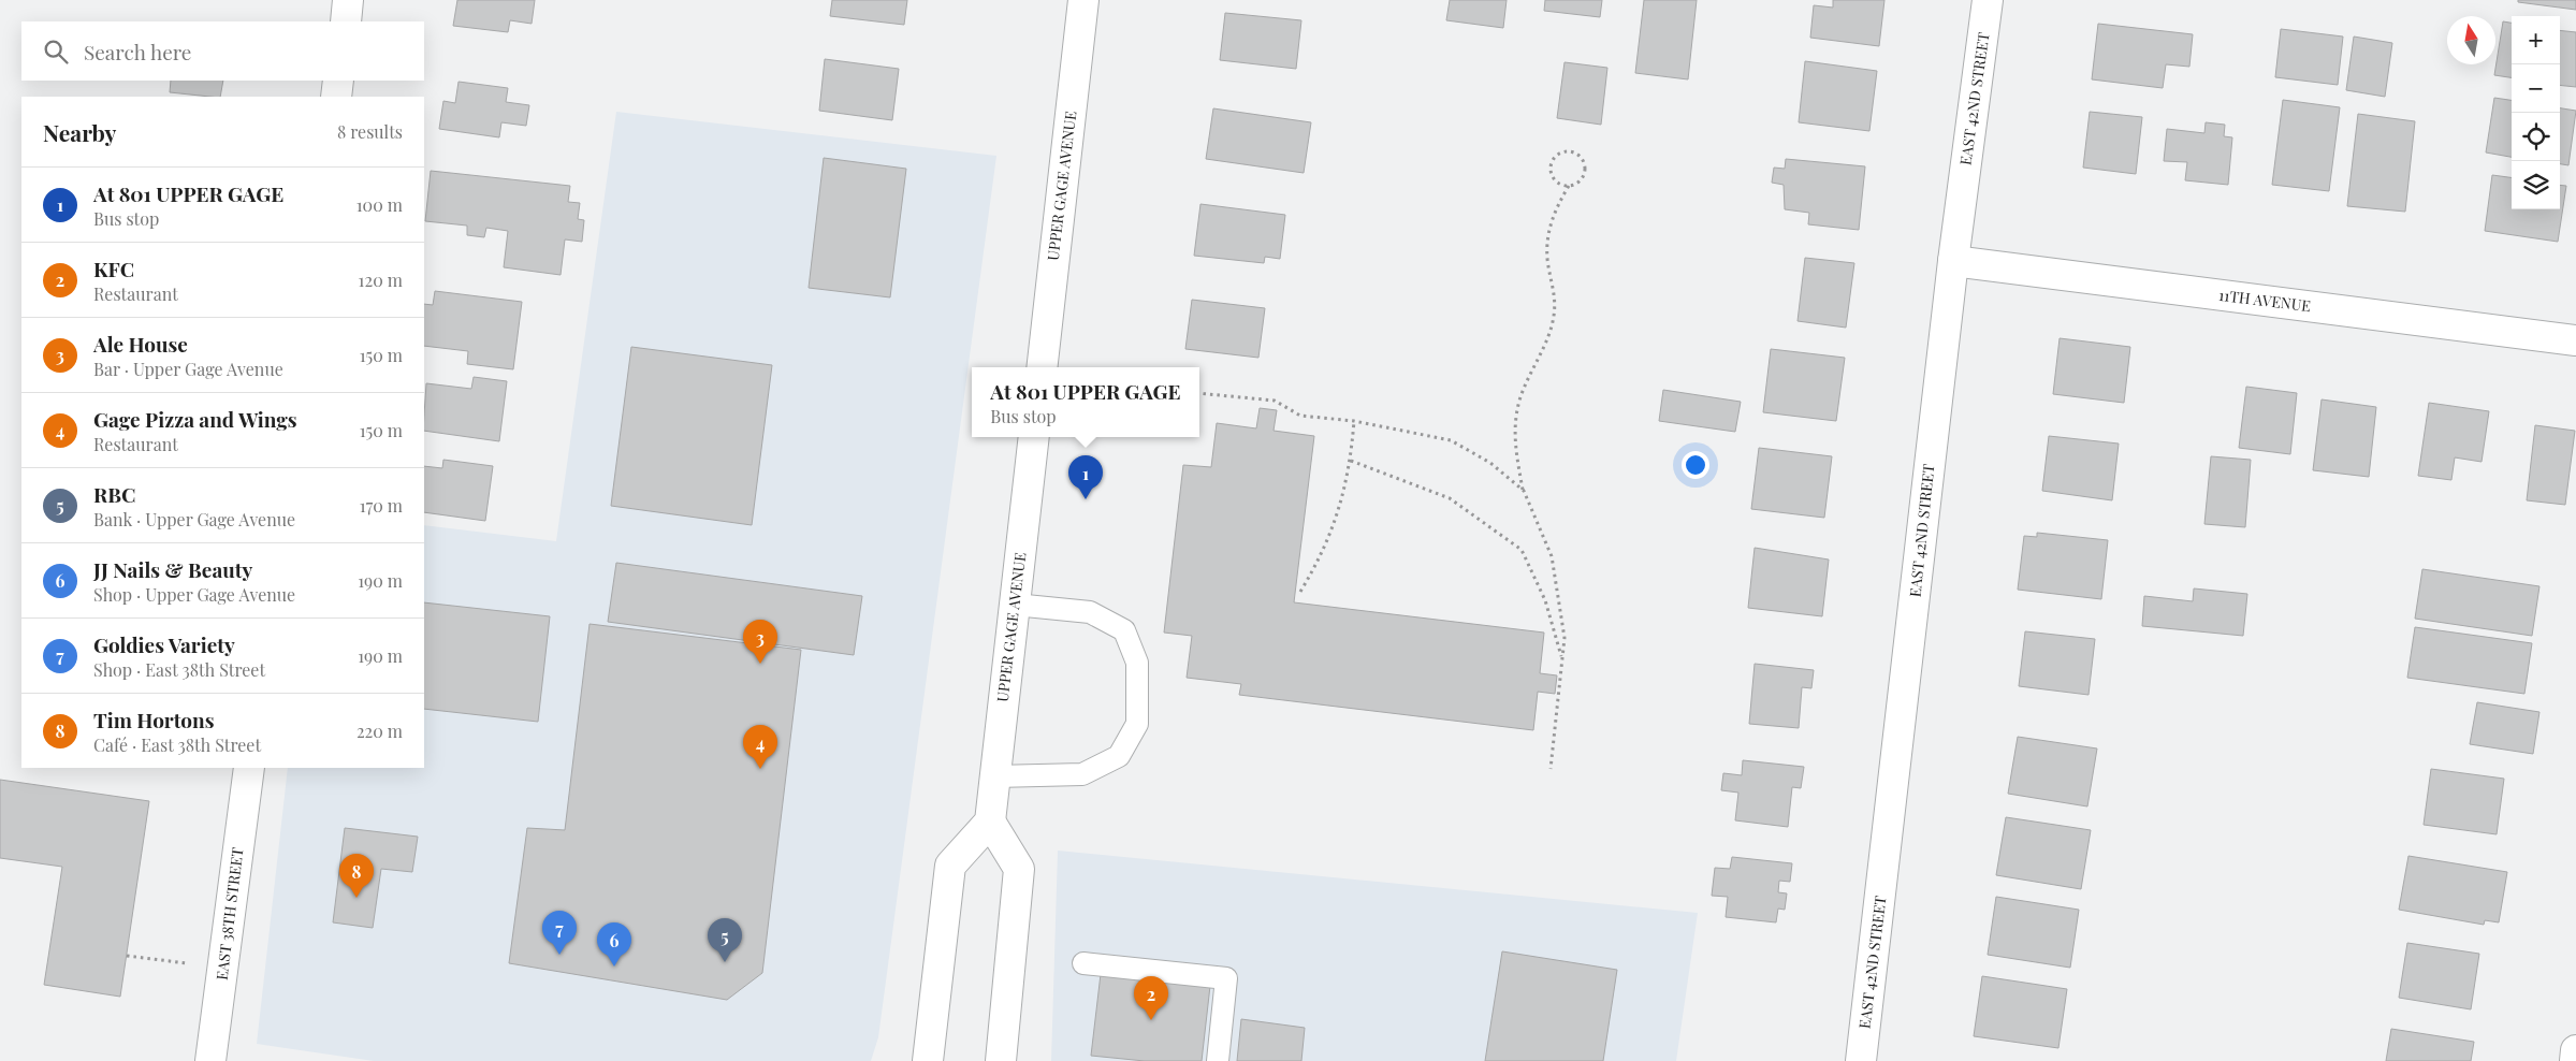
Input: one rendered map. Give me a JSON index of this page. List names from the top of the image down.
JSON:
{
  "streets": {
    "street": [
      "EAST 42ND STREET",
      "UPPER GAGE AVENUE",
      "11TH AVENUE",
      "EAST 38TH STREET"
    ]
  },
  "crossings": [
    ["EAST 42ND STREET", "11TH AVENUE"]
  ],
  "north": "top",
  "page": {
    "map_buttons": ["+", "−"],
    "search": "Search here",
    "heading": ["Nearby", "8 results"],
    "list": [
      {
        "mark": "1",
        "name": "At 801 UPPER GAGE",
        "note": "Bus stop",
        "value": "100 m"
      },
      {
        "mark": "2",
        "name": "KFC",
        "note": "Restaurant",
        "value": "120 m"
      },
      {
        "mark": "3",
        "name": "Ale House",
        "note": "Bar · Upper Gage Avenue",
        "value": "150 m"
      },
      {
        "mark": "4",
        "name": "Gage Pizza and Wings",
        "note": "Restaurant",
        "value": "150 m"
      },
      {
        "mark": "5",
        "name": "RBC",
        "note": "Bank · Upper Gage Avenue",
        "value": "170 m"
      },
      {
        "mark": "6",
        "name": "JJ Nails & Beauty",
        "note": "Shop · Upper Gage Avenue",
        "value": "190 m"
      },
      {
        "mark": "7",
        "name": "Goldies Variety",
        "note": "Shop · East 38th Street",
        "value": "190 m"
      },
      {
        "mark": "8",
        "name": "Tim Hortons",
        "note": "Café · East 38th Street",
        "value": "220 m"
      }
    ],
    "popup": ["At 801 UPPER GAGE", "Bus stop"],
    "pins": [
      "1",
      "3",
      "4",
      "8",
      "7",
      "5",
      "6",
      "2"
    ]
  }
}
